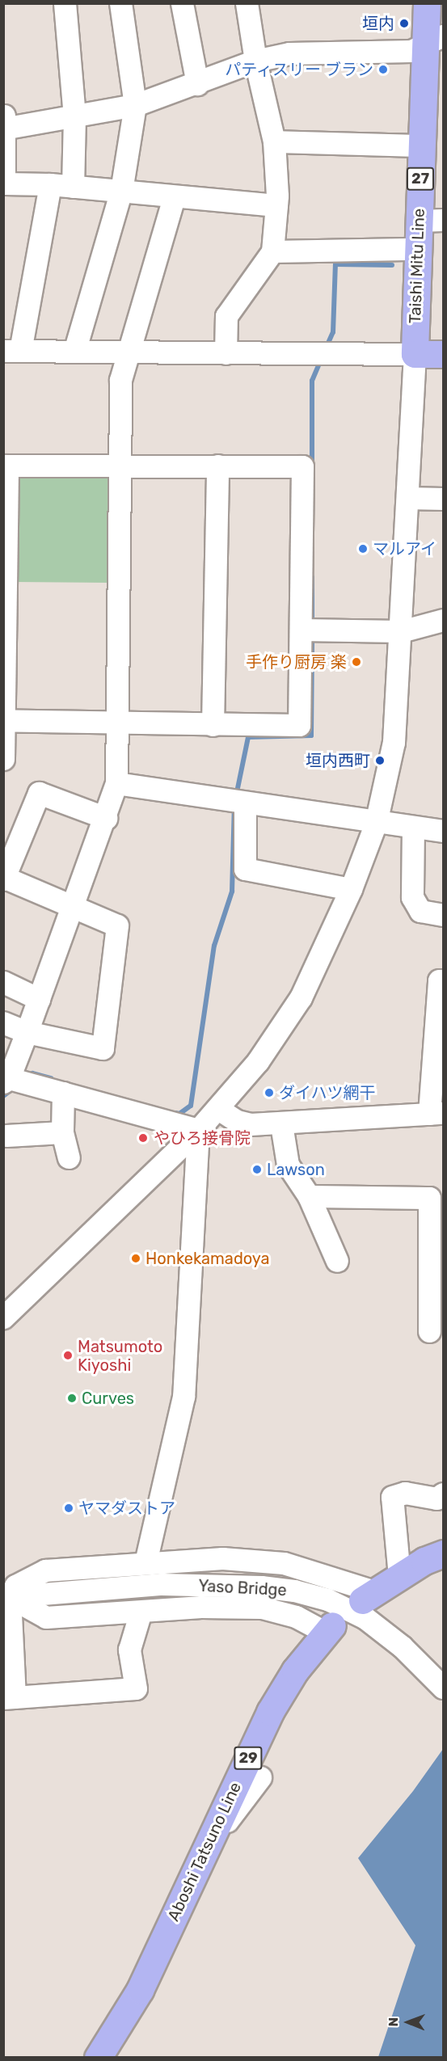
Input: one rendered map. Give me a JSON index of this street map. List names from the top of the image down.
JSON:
{
  "streets": {
    "main road": [
      "27",
      "Taishi Mitu Line",
      "29",
      "Aboshi Tatsuno Line"
    ],
    "street": ["Yaso Bridge"]
  },
  "places": [
    "垣内",
    "パティスリー ブラン",
    "マルアイ",
    "手作り厨房 楽",
    "垣内西町",
    "ダイハツ網干",
    "やひろ接骨院",
    "Lawson",
    "Honkekamadoya",
    "Matsumoto Kiyoshi",
    "Curves",
    "ヤマダストア"
  ],
  "north": "left"
}
